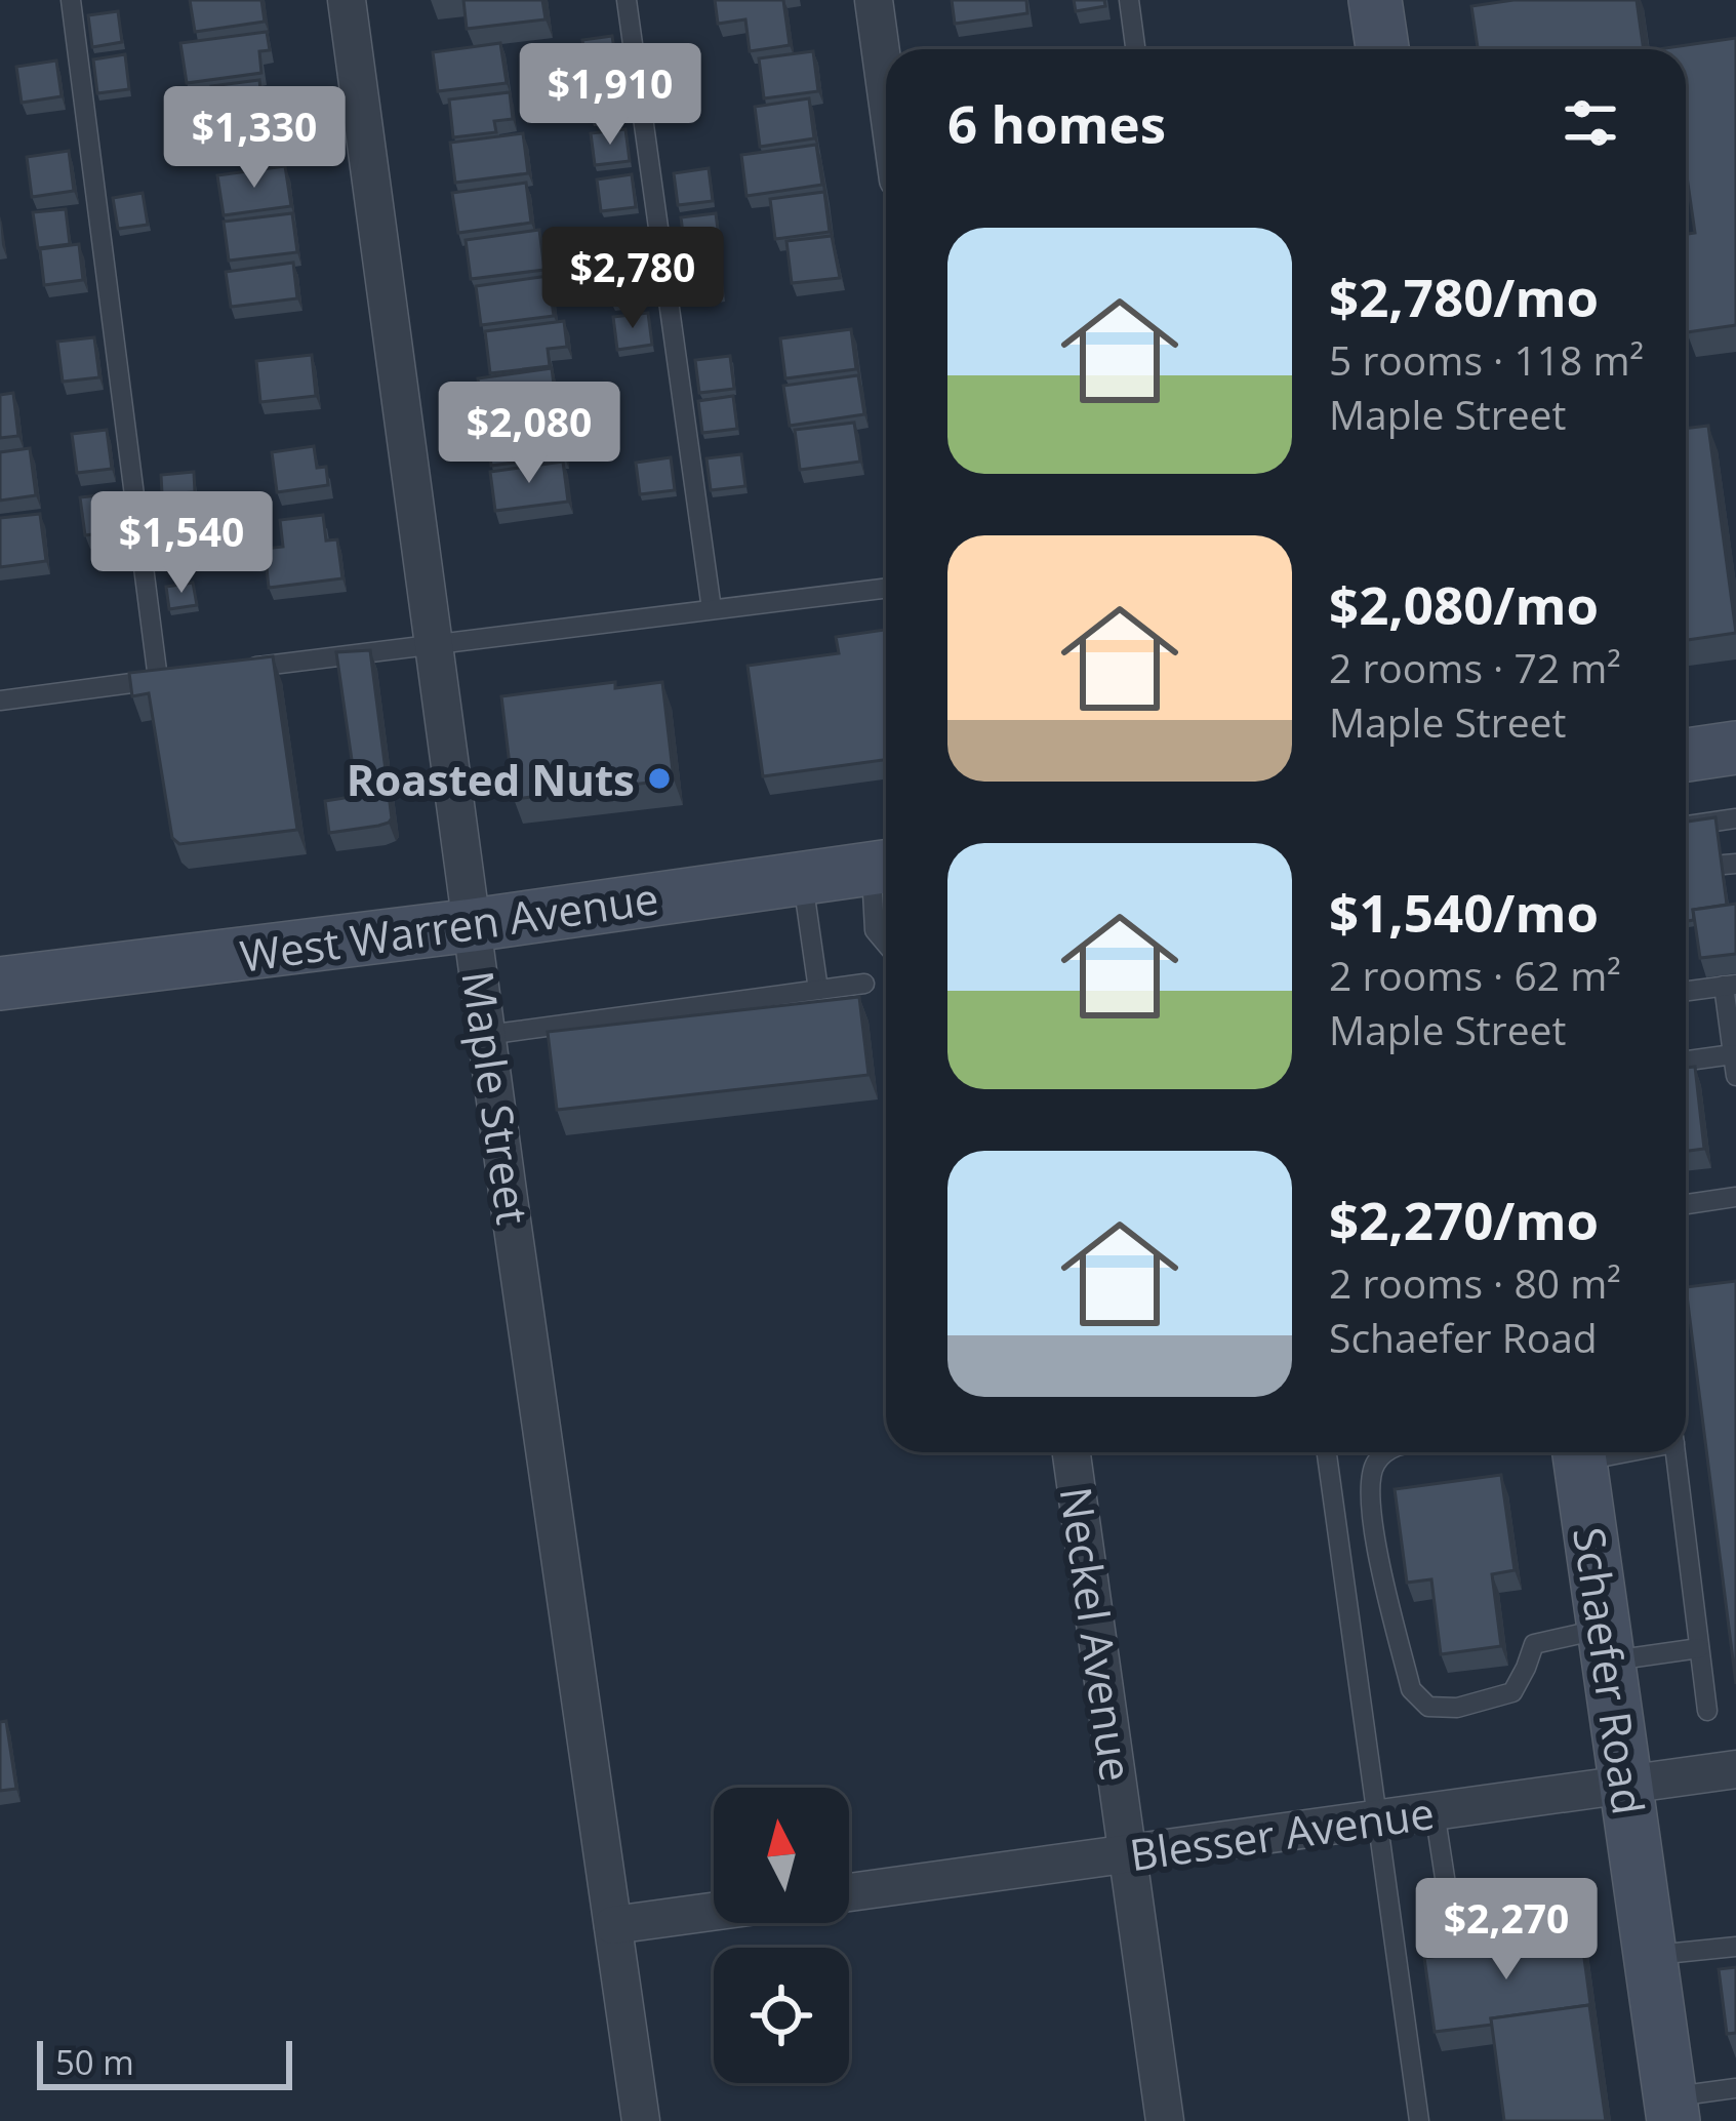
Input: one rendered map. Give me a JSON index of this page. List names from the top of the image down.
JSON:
{
  "streets": {
    "main road": ["West Warren Avenue", "Schaefer Road"],
    "street": ["Maple Street", "Neckel Avenue", "Blesser Avenue"]
  },
  "crossings": [
    ["West Warren Avenue", "Maple Street"],
    ["Neckel Avenue", "Blesser Avenue"],
    ["Schaefer Road", "Blesser Avenue"]
  ],
  "places": ["Roasted Nuts"],
  "scale_bar": "50 m",
  "north": "top",
  "page": {
    "price": [
      "$1,910",
      "$1,330",
      "$2,780",
      "$2,080",
      "$1,540",
      "$2,270"
    ],
    "heading": "6 homes",
    "list": [
      {
        "name": "$2,780/mo",
        "note": "5 rooms · 118 m² · Maple Street"
      },
      {
        "name": "$2,080/mo",
        "note": "2 rooms · 72 m² · Maple Street"
      },
      {
        "name": "$1,540/mo",
        "note": "2 rooms · 62 m² · Maple Street"
      },
      {
        "name": "$2,270/mo",
        "note": "2 rooms · 80 m² · Schaefer Road"
      }
    ],
    "scale": "50 m"
  }
}
